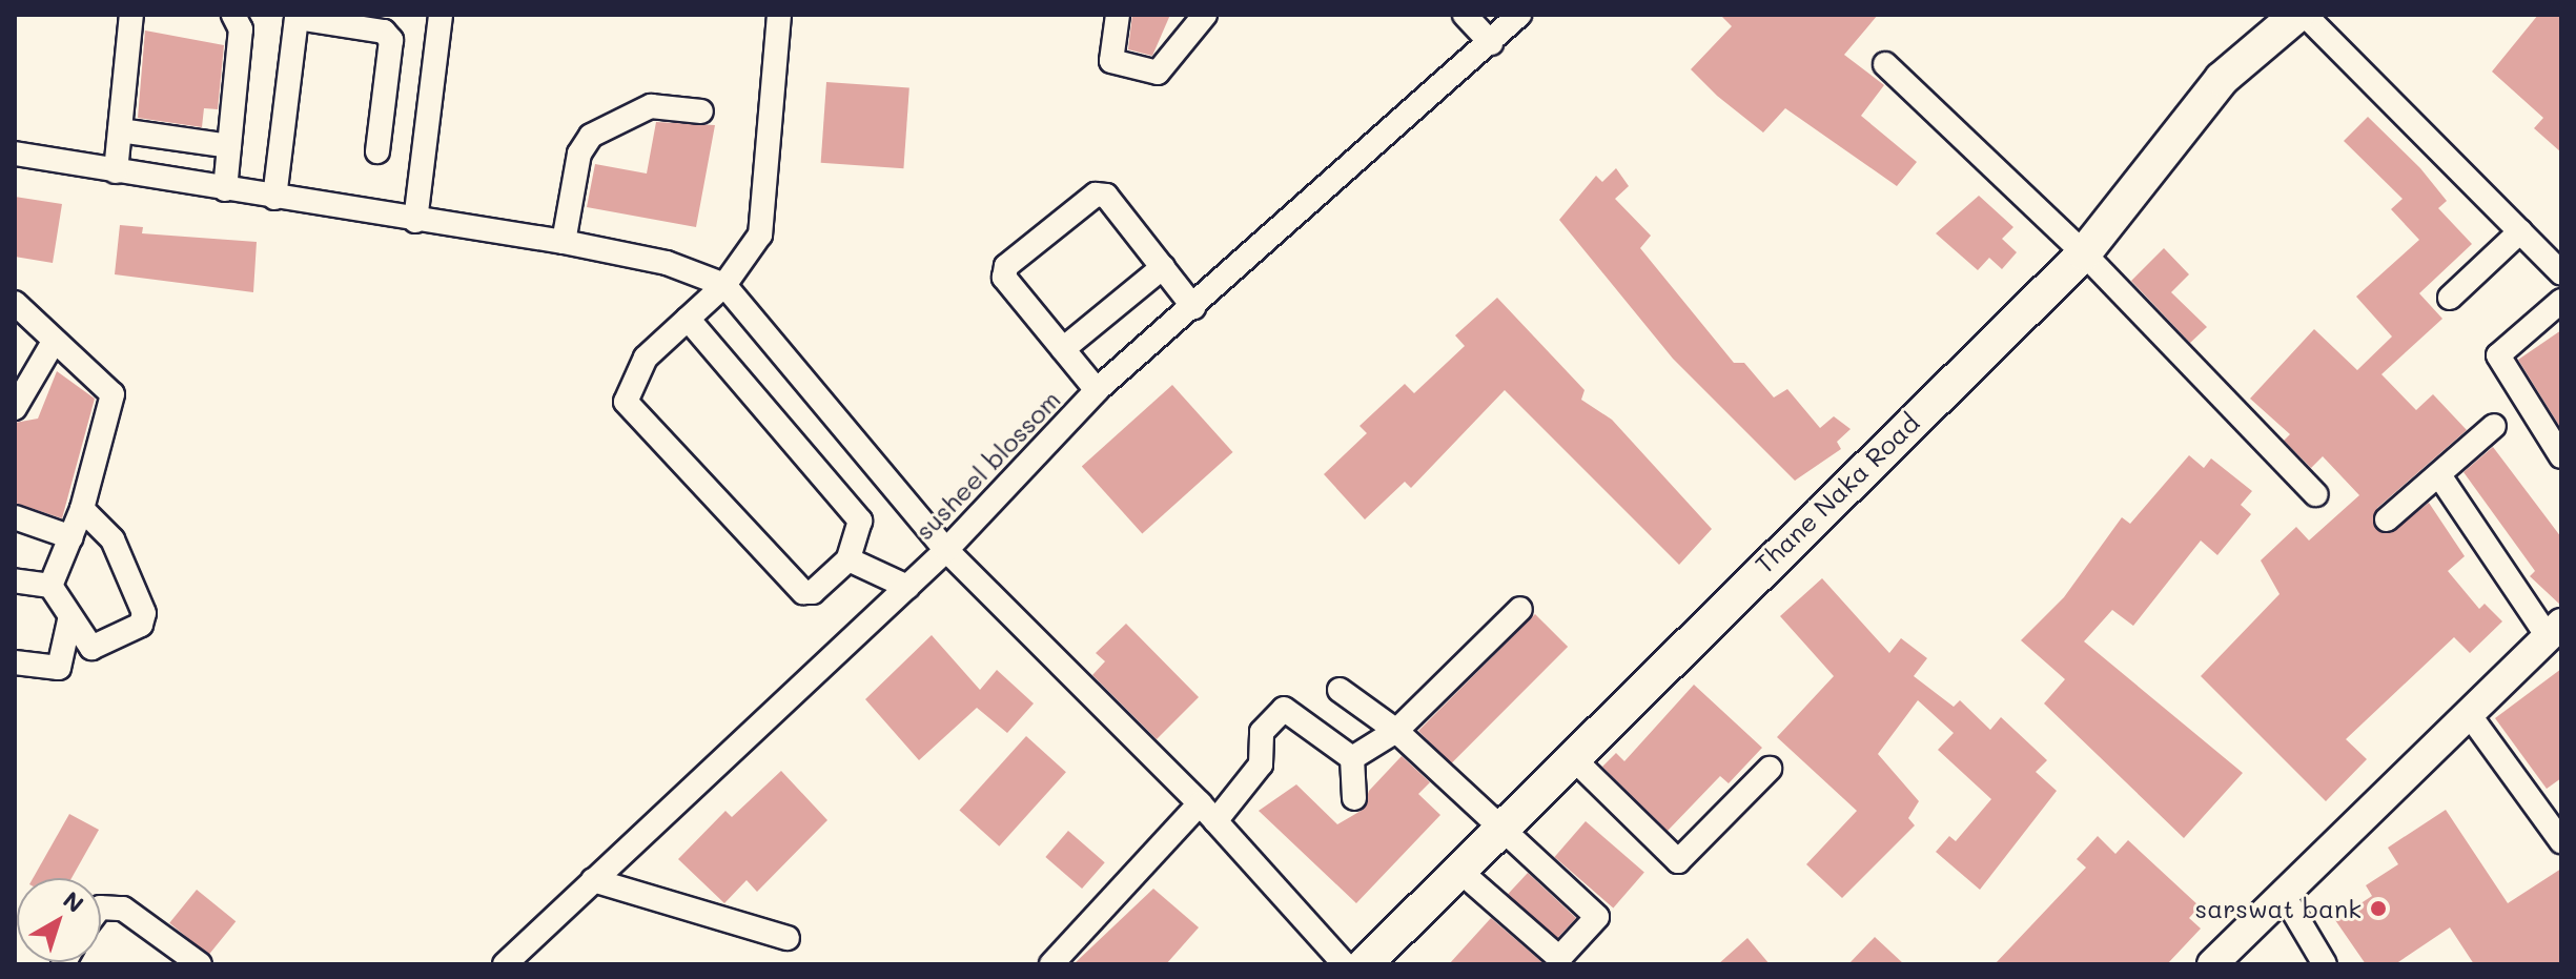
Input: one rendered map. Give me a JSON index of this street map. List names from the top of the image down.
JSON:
{
  "streets": {
    "main road": ["Thane Naka Road"],
    "street": ["susheel blossom"]
  },
  "places": ["sarswat bank"],
  "north": "top right"
}
